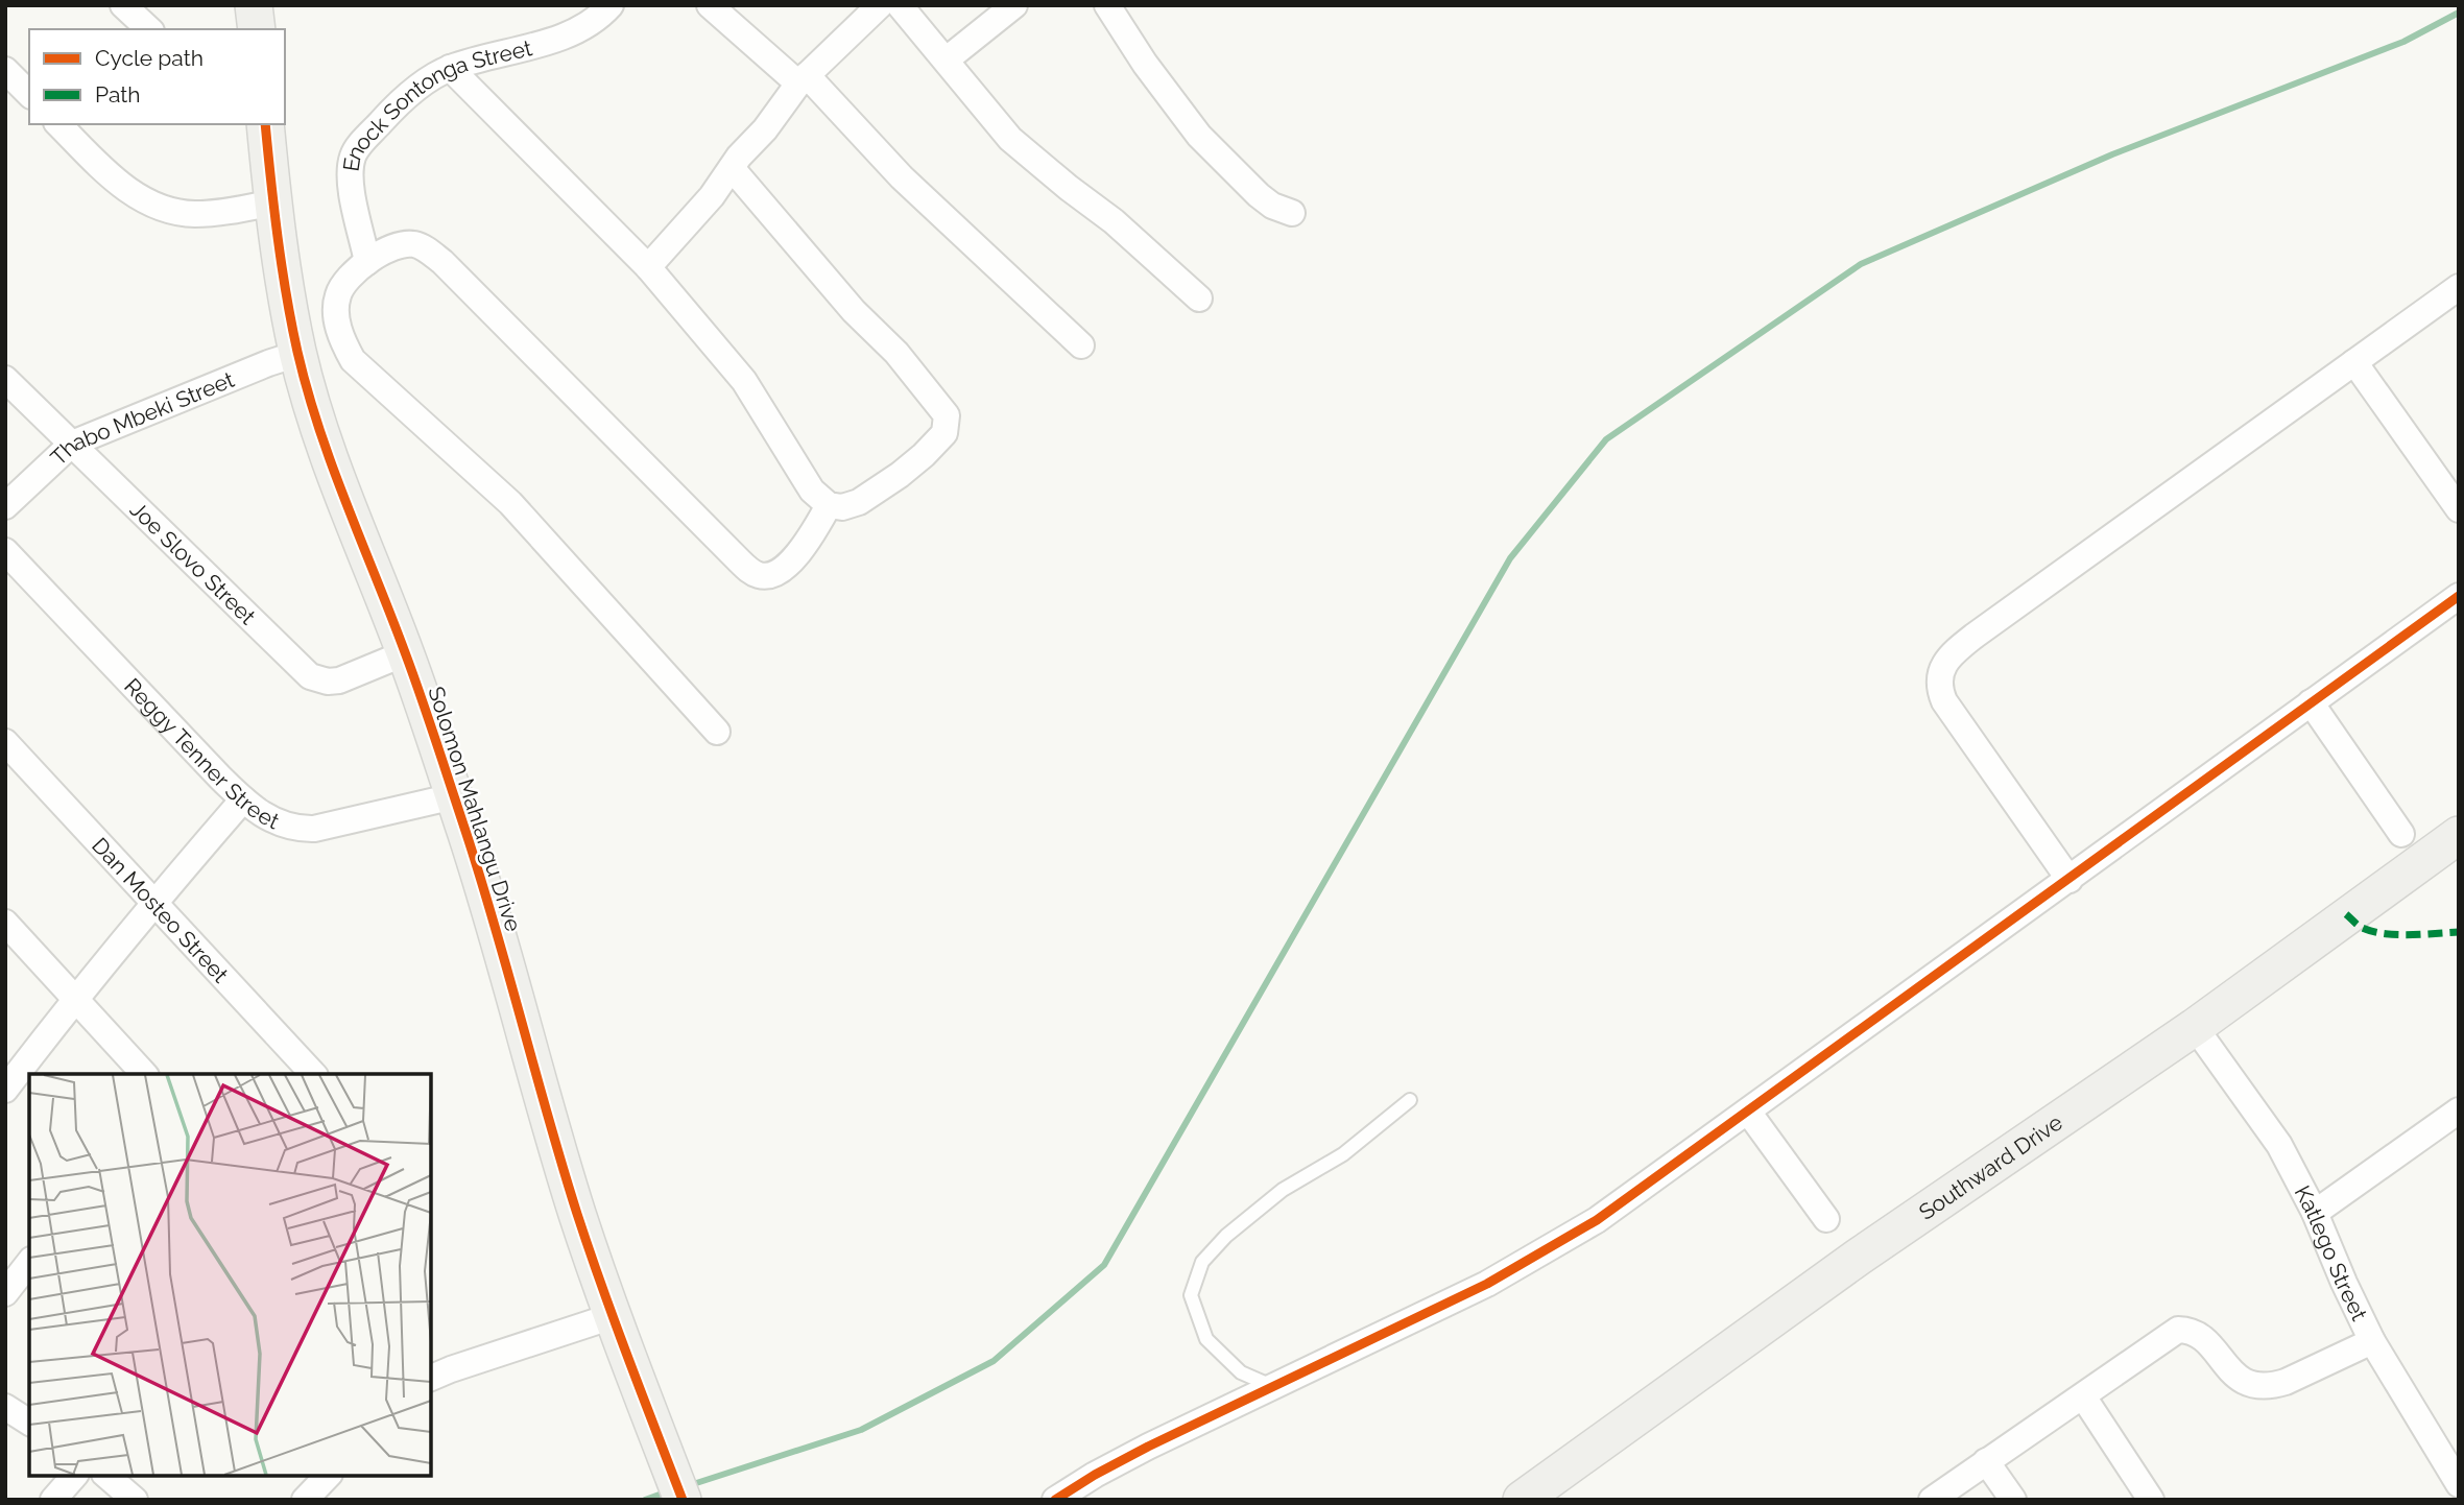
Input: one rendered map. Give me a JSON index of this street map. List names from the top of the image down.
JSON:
{
  "streets": {
    "street": [
      "Enock Sontonga Street",
      "Thabo Mbeki Street",
      "Joe Slovo Street",
      "Reggy Tenner Street",
      "Solomon Mahlangu Drive",
      "Dan Mosteo Street",
      "Southward Drive",
      "Katlego Street"
    ]
  },
  "crossings": [
    ["Thabo Mbeki Street", "Joe Slovo Street"],
    ["Thabo Mbeki Street", "Solomon Mahlangu Drive"],
    ["Joe Slovo Street", "Solomon Mahlangu Drive"],
    ["Reggy Tenner Street", "Solomon Mahlangu Drive"],
    ["Southward Drive", "Katlego Street"]
  ],
  "legend": ["Cycle path", "Path"]
}
